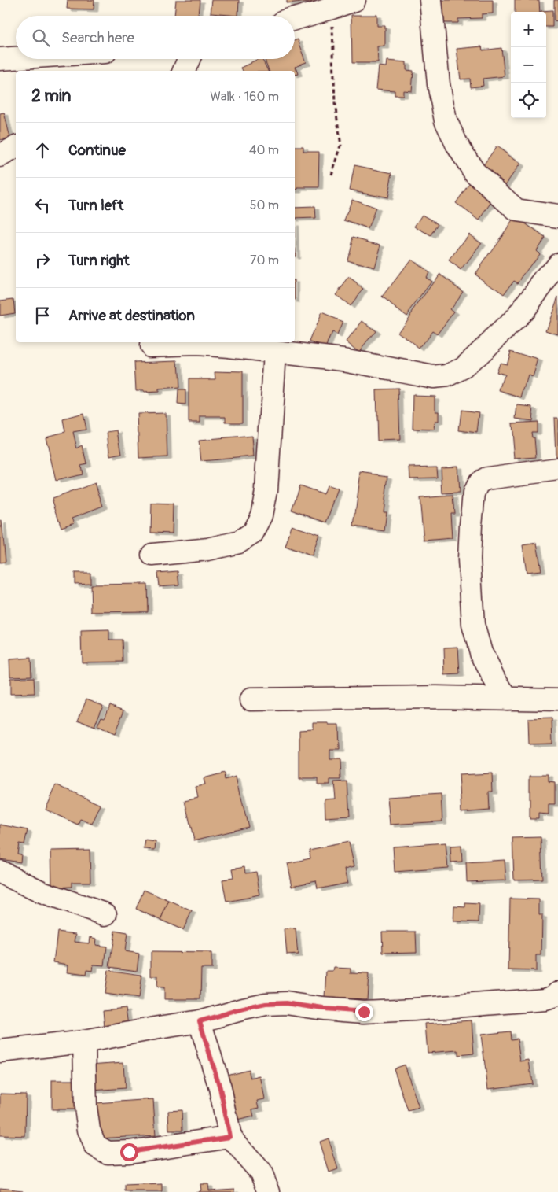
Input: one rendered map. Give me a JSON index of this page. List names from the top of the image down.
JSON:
{
  "page": {
    "map_buttons": ["+", "−"],
    "search": "Search here",
    "heading": ["2 min", "Walk · 160 m"],
    "list": [
      ["Continue", "40 m"],
      ["Turn left", "50 m"],
      ["Turn right", "70 m"],
      "Arrive at destination"
    ]
  }
}
